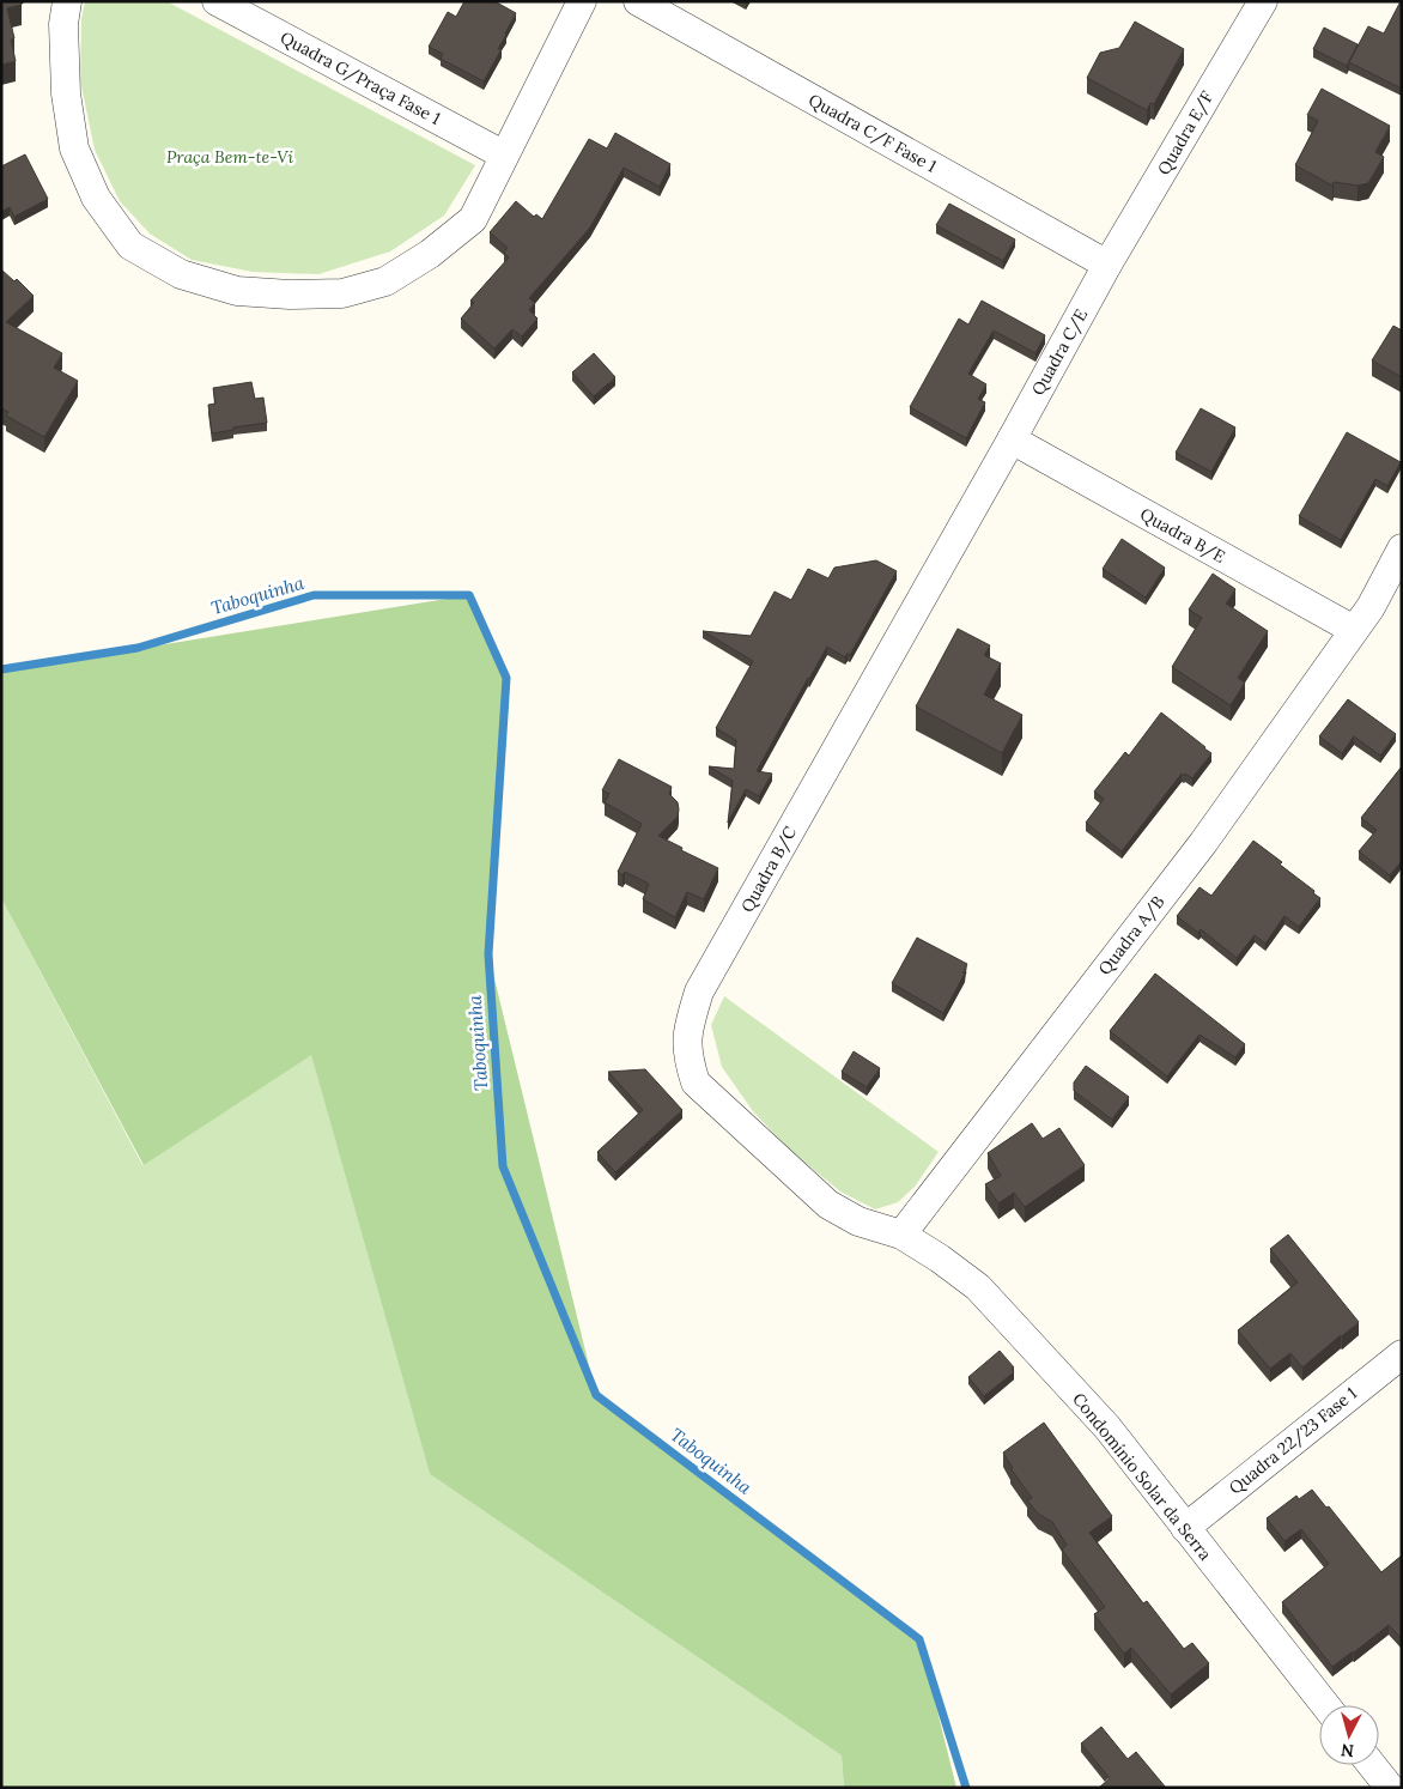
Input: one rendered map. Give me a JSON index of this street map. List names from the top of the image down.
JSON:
{
  "streets": {
    "street": [
      "Quadra G/Praça Fase 1",
      "Quadra C/F Fase 1",
      "Quadra E/F",
      "Quadra C/E",
      "Quadra B/E",
      "Quadra B/C",
      "Quadra A/B",
      "Quadra 22/23 Fase 1",
      "Condomínio Solar da Serra"
    ]
  },
  "crossings": [
    ["Quadra C/F Fase 1", "Quadra E/F"],
    ["Quadra C/F Fase 1", "Quadra C/E"],
    ["Quadra E/F", "Quadra C/E"],
    ["Quadra C/E", "Quadra B/E"],
    ["Quadra C/E", "Quadra B/C"],
    ["Quadra B/E", "Quadra B/C"],
    ["Quadra B/E", "Quadra A/B"],
    ["Quadra B/C", "Quadra A/B"],
    ["Quadra B/C", "Condomínio Solar da Serra"],
    ["Quadra A/B", "Condomínio Solar da Serra"],
    ["Quadra 22/23 Fase 1", "Condomínio Solar da Serra"]
  ],
  "water": ["Taboquinha"],
  "parks": ["Praça Bem-te-Vi"],
  "north": "bottom"
}
